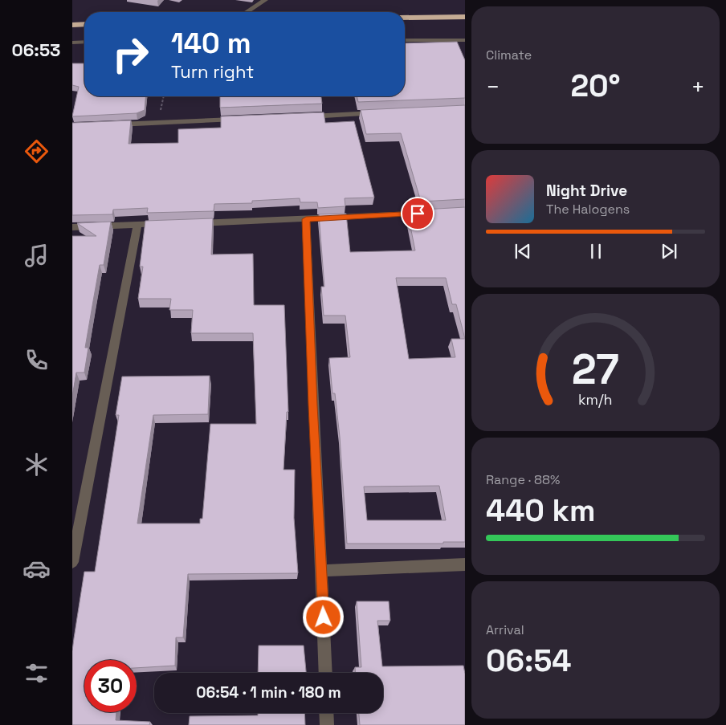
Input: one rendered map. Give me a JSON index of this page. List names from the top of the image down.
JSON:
{
  "page": {
    "tabs": "06:53",
    "tile": [
      "Climate",
      ["Range · 88%", "440 km"],
      ["Arrival", "06:54"]
    ],
    "turn": ["140 m", "Turn right"],
    "heat": ["−", "20°", "+"],
    "song": ["Night Drive", "The Halogens"],
    "limit": "30",
    "trip": "06:54 · 1 min · 180 m",
    "gauge": ["27", "km/h"]
  }
}
